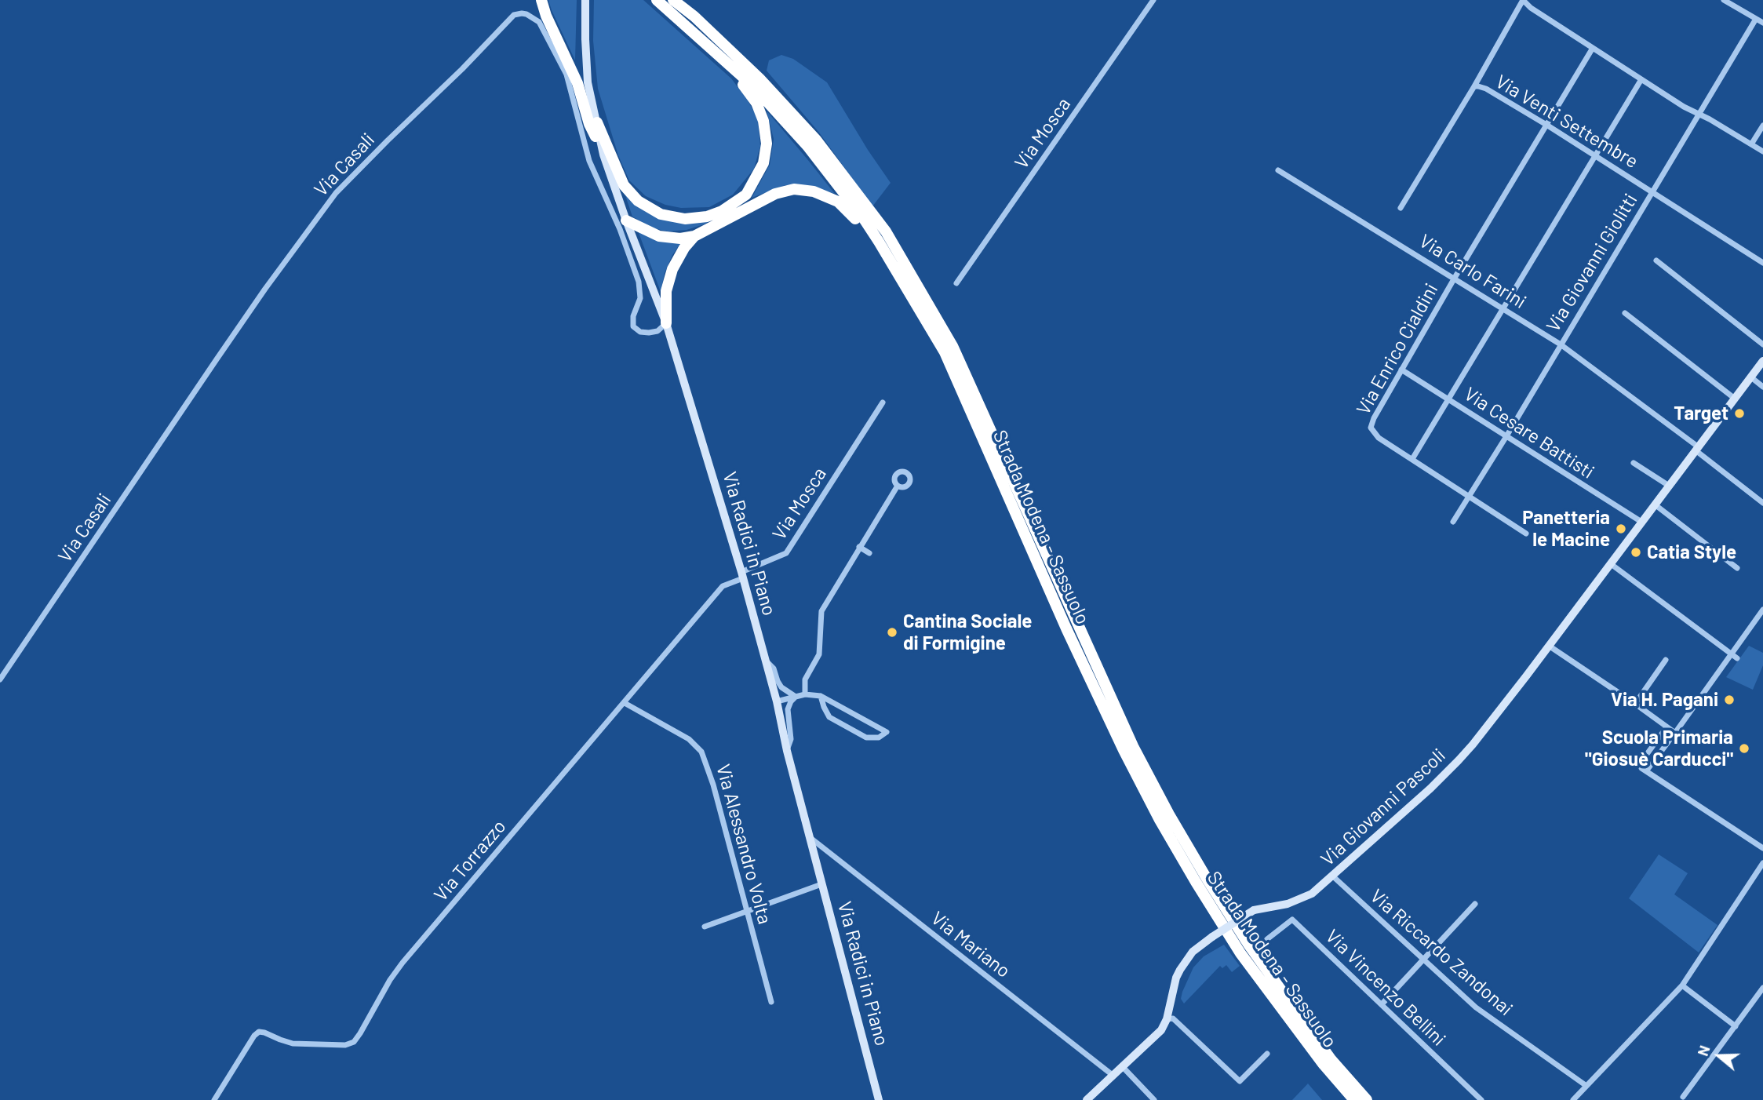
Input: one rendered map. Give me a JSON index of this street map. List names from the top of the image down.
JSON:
{
  "streets": {
    "highway": ["Strada Modena - Sassuolo"],
    "street": [
      "Via Venti Settembre",
      "Via Mosca",
      "Via Casali",
      "Via Giovanni Giolitti",
      "Via Carlo Farini",
      "Via Enrico Cialdini",
      "Via Cesare Battisti",
      "Via Radici in Piano",
      "Via Giovanni Pascoli",
      "Via Alessandro Volta",
      "Via Torrazzo",
      "Via Mariano",
      "Via Riccardo Zandonai",
      "Via Vincenzo Bellini"
    ]
  },
  "crossings": [
    ["Via Venti Settembre", "Via Giovanni Giolitti"],
    ["Via Venti Settembre", "Via Enrico Cialdini"],
    ["Via Mosca", "Via Radici in Piano"],
    ["Via Mosca", "Via Torrazzo"],
    ["Via Casali", "Via Radici in Piano"],
    ["Via Giovanni Giolitti", "Via Carlo Farini"],
    ["Via Giovanni Giolitti", "Via Cesare Battisti"],
    ["Via Carlo Farini", "Via Enrico Cialdini"],
    ["Via Carlo Farini", "Via Giovanni Pascoli"],
    ["Via Enrico Cialdini", "Via Cesare Battisti"],
    ["Via Cesare Battisti", "Via Giovanni Pascoli"],
    ["Via Radici in Piano", "Via Torrazzo"],
    ["Via Radici in Piano", "Via Mariano"],
    ["Via Giovanni Pascoli", "Via Mariano"],
    ["Via Giovanni Pascoli", "Via Riccardo Zandonai"],
    ["Via Alessandro Volta", "Via Torrazzo"]
  ],
  "places": [
    "Target",
    "Panetteria le Macine",
    "Catia Style",
    "Cantina Sociale di Formigine",
    "Via H. Pagani",
    "Scuola Primaria \"Giosuè Carducci\""
  ],
  "north": "left"
}
